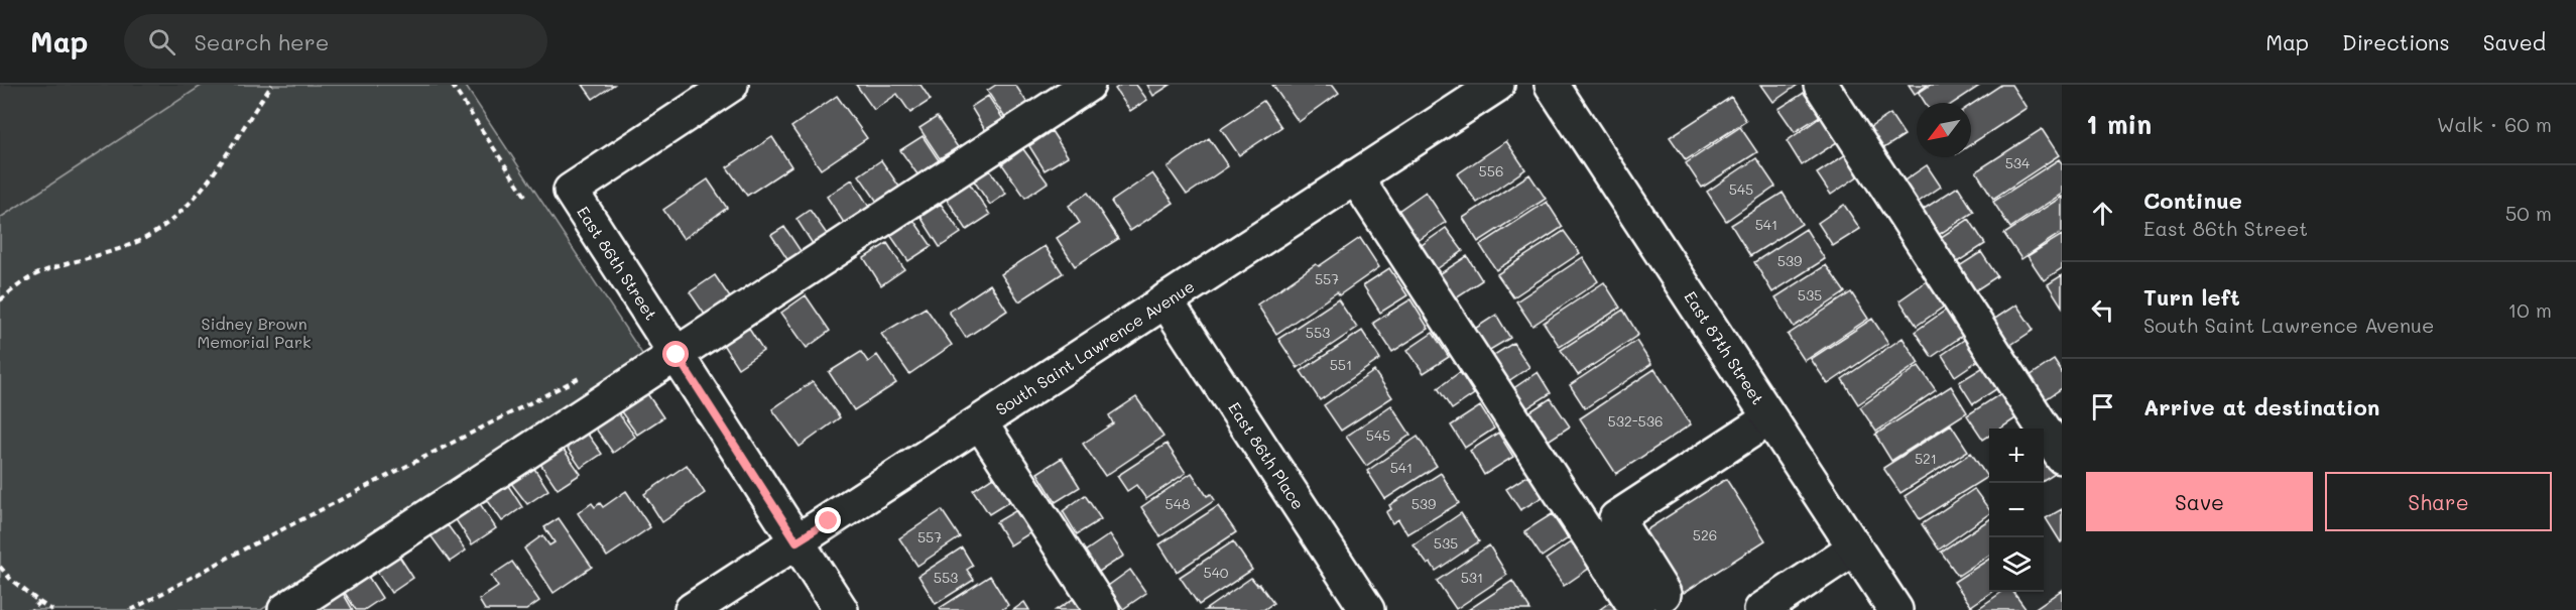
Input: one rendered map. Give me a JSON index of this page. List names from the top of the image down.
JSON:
{
  "streets": {
    "street": [
      "East 86th Street",
      "South Saint Lawrence Avenue",
      "East 87th Street",
      "East 86th Place"
    ]
  },
  "crossings": [
    ["East 86th Street", "South Saint Lawrence Avenue"],
    ["South Saint Lawrence Avenue", "East 86th Place"]
  ],
  "parks": ["Sidney Brown Memorial Park"],
  "house_numbers": [
    "534",
    "556",
    "545",
    "541",
    "539",
    "557",
    "535",
    "553",
    "551",
    "532-536",
    "545",
    "521",
    "541",
    "548",
    "539",
    "526",
    "557",
    "535",
    "540",
    "553",
    "531"
  ],
  "north": "bottom left",
  "page": {
    "header": "Map",
    "search": "Search here",
    "nav": ["Map", "Directions", "Saved"],
    "heading": ["1 min", "Walk · 60 m"],
    "list": [
      ["Continue", "East 86th Street", "50 m"],
      ["Turn left", "South Saint Lawrence Avenue", "10 m"],
      "Arrive at destination"
    ],
    "map_buttons": ["+", "−"],
    "buttons": ["Save", "Share"]
  }
}
